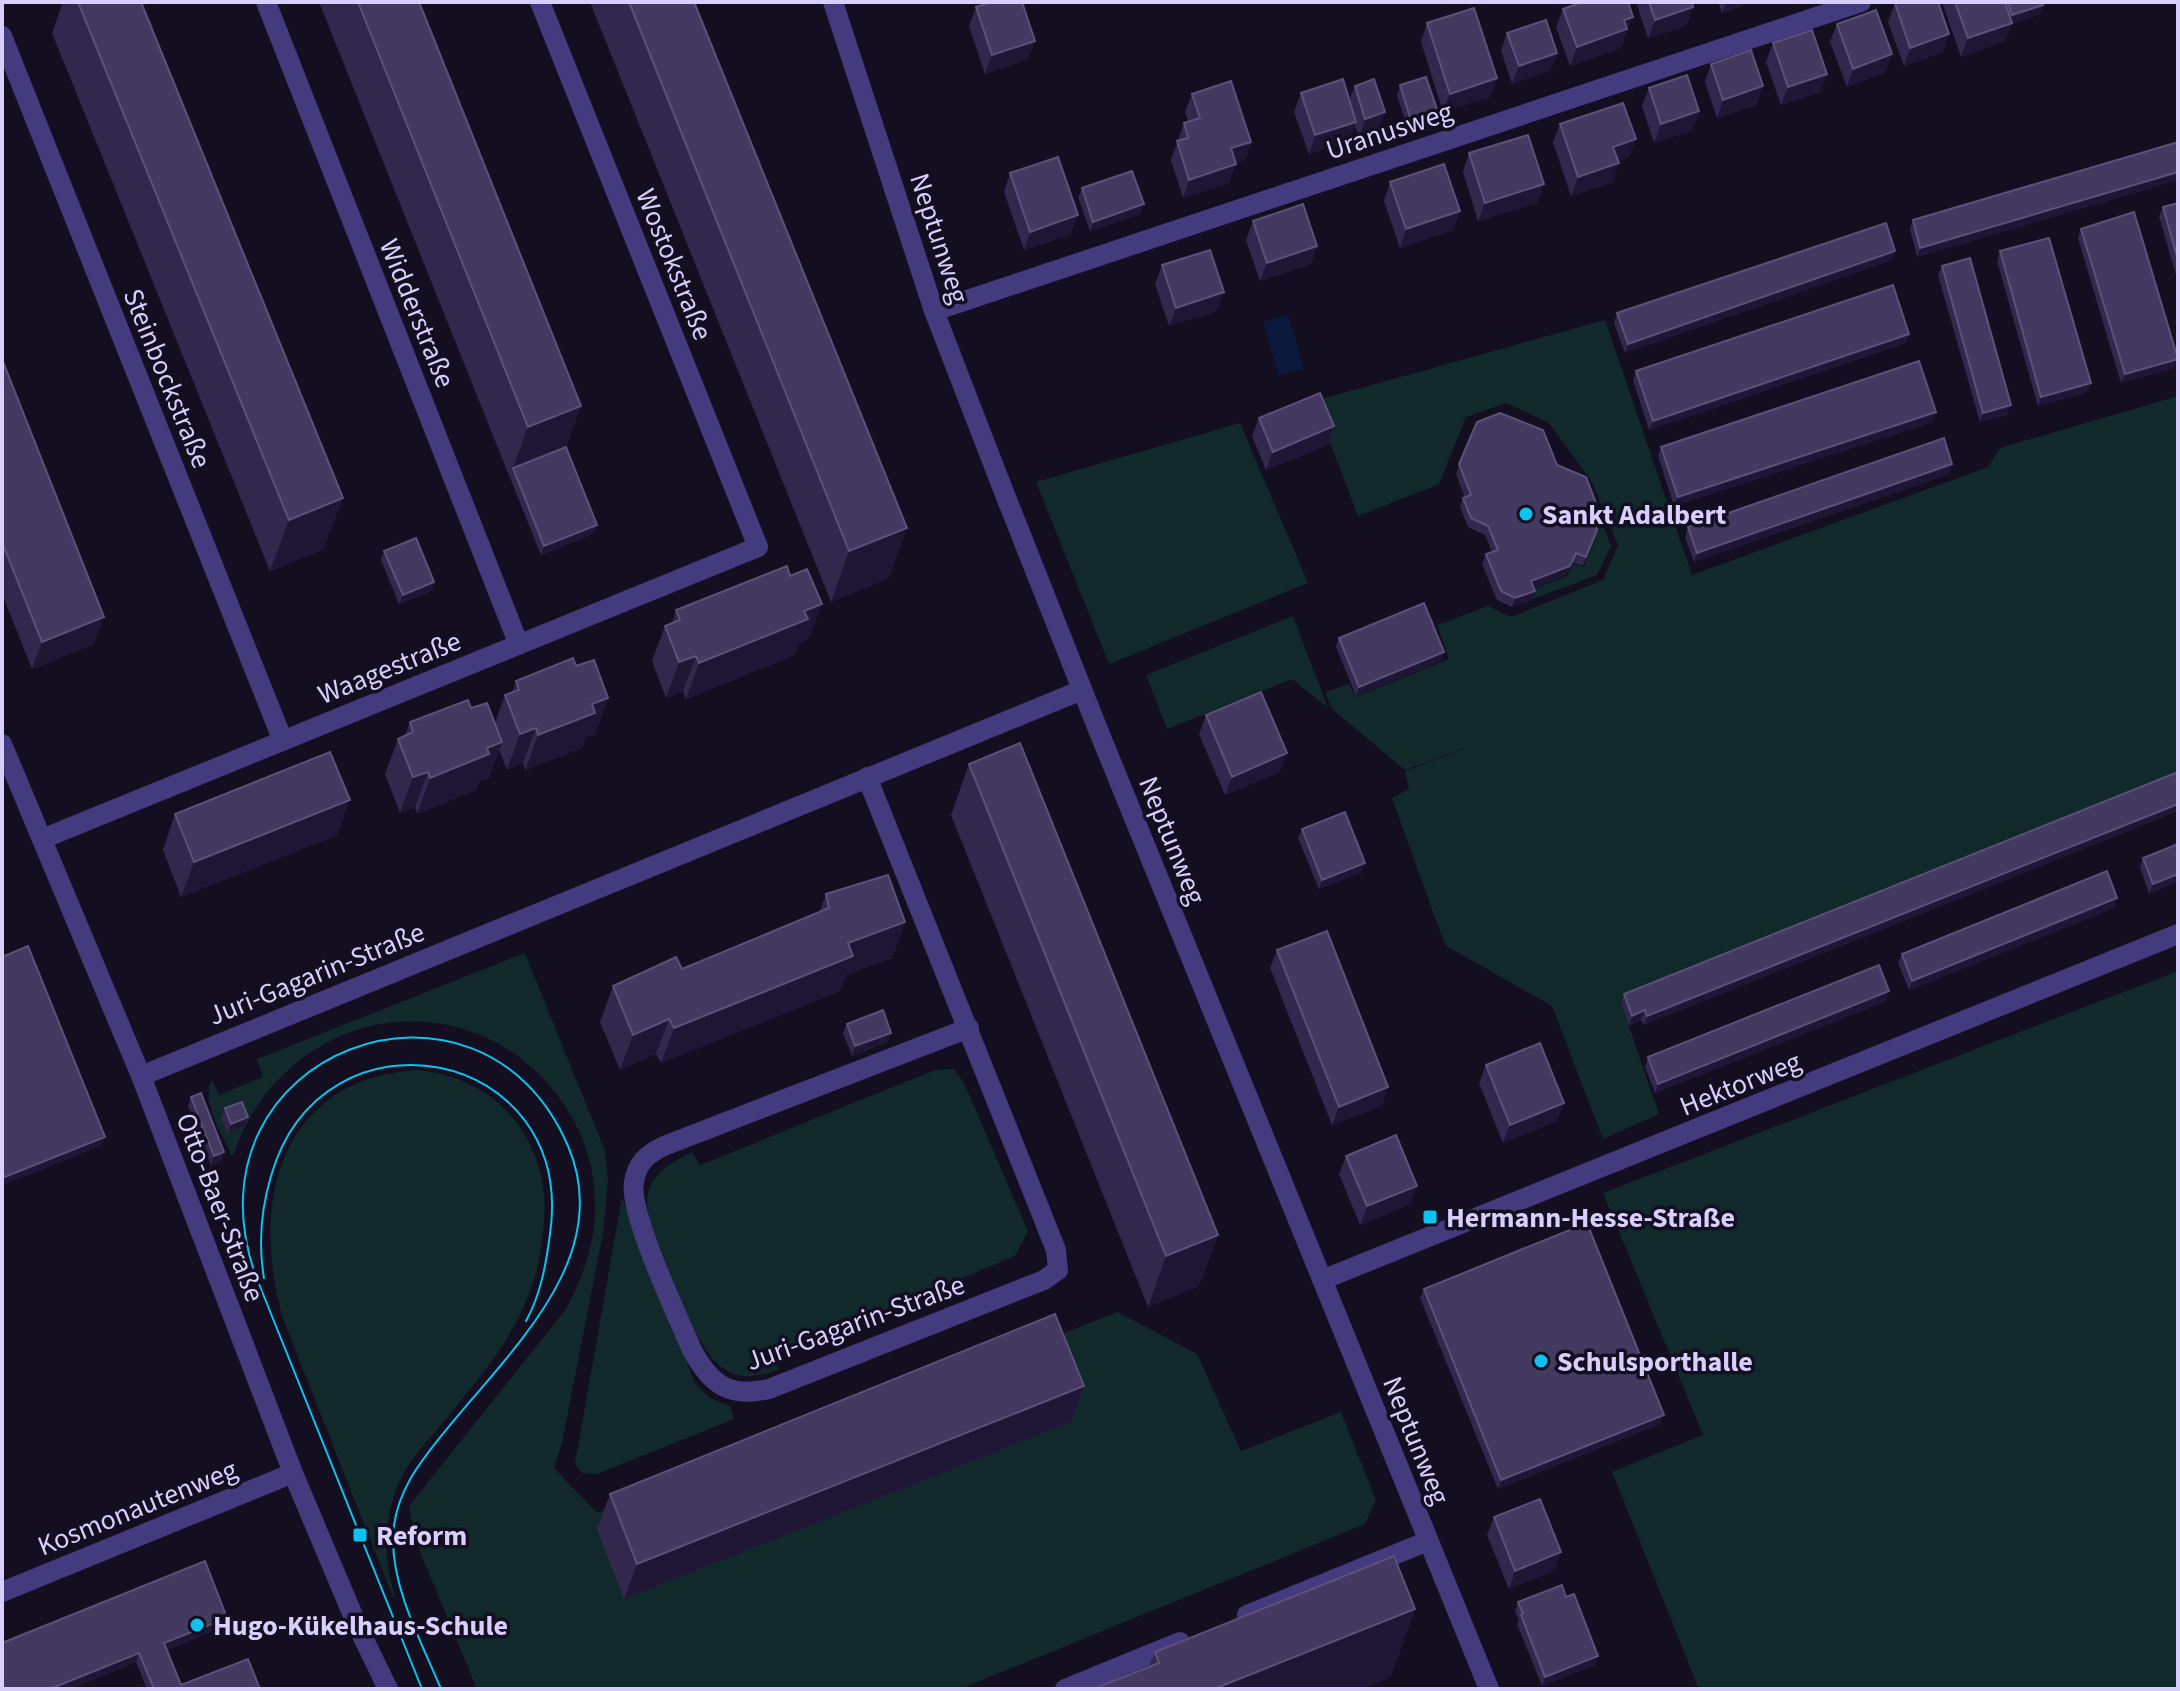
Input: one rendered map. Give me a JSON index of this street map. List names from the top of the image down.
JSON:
{
  "streets": {
    "street": [
      "Uranusweg",
      "Neptunweg",
      "Wostokstraße",
      "Widderstraße",
      "Steinbockstraße",
      "Waagestraße",
      "Juri-Gagarin-Straße",
      "Hektorweg",
      "Otto-Baer-Straße",
      "Kosmonautenweg"
    ]
  },
  "crossings": [
    ["Uranusweg", "Neptunweg"],
    ["Neptunweg", "Juri-Gagarin-Straße"],
    ["Neptunweg", "Hektorweg"],
    ["Wostokstraße", "Waagestraße"],
    ["Widderstraße", "Waagestraße"],
    ["Steinbockstraße", "Waagestraße"],
    ["Waagestraße", "Otto-Baer-Straße"],
    ["Juri-Gagarin-Straße", "Otto-Baer-Straße"],
    ["Otto-Baer-Straße", "Kosmonautenweg"]
  ],
  "places": {
    "other": ["Sankt Adalbert", "Schulsporthalle", "Hugo-Kükelhaus-Schule"],
    "transit": ["Hermann-Hesse-Straße", "Reform"]
  }
}
